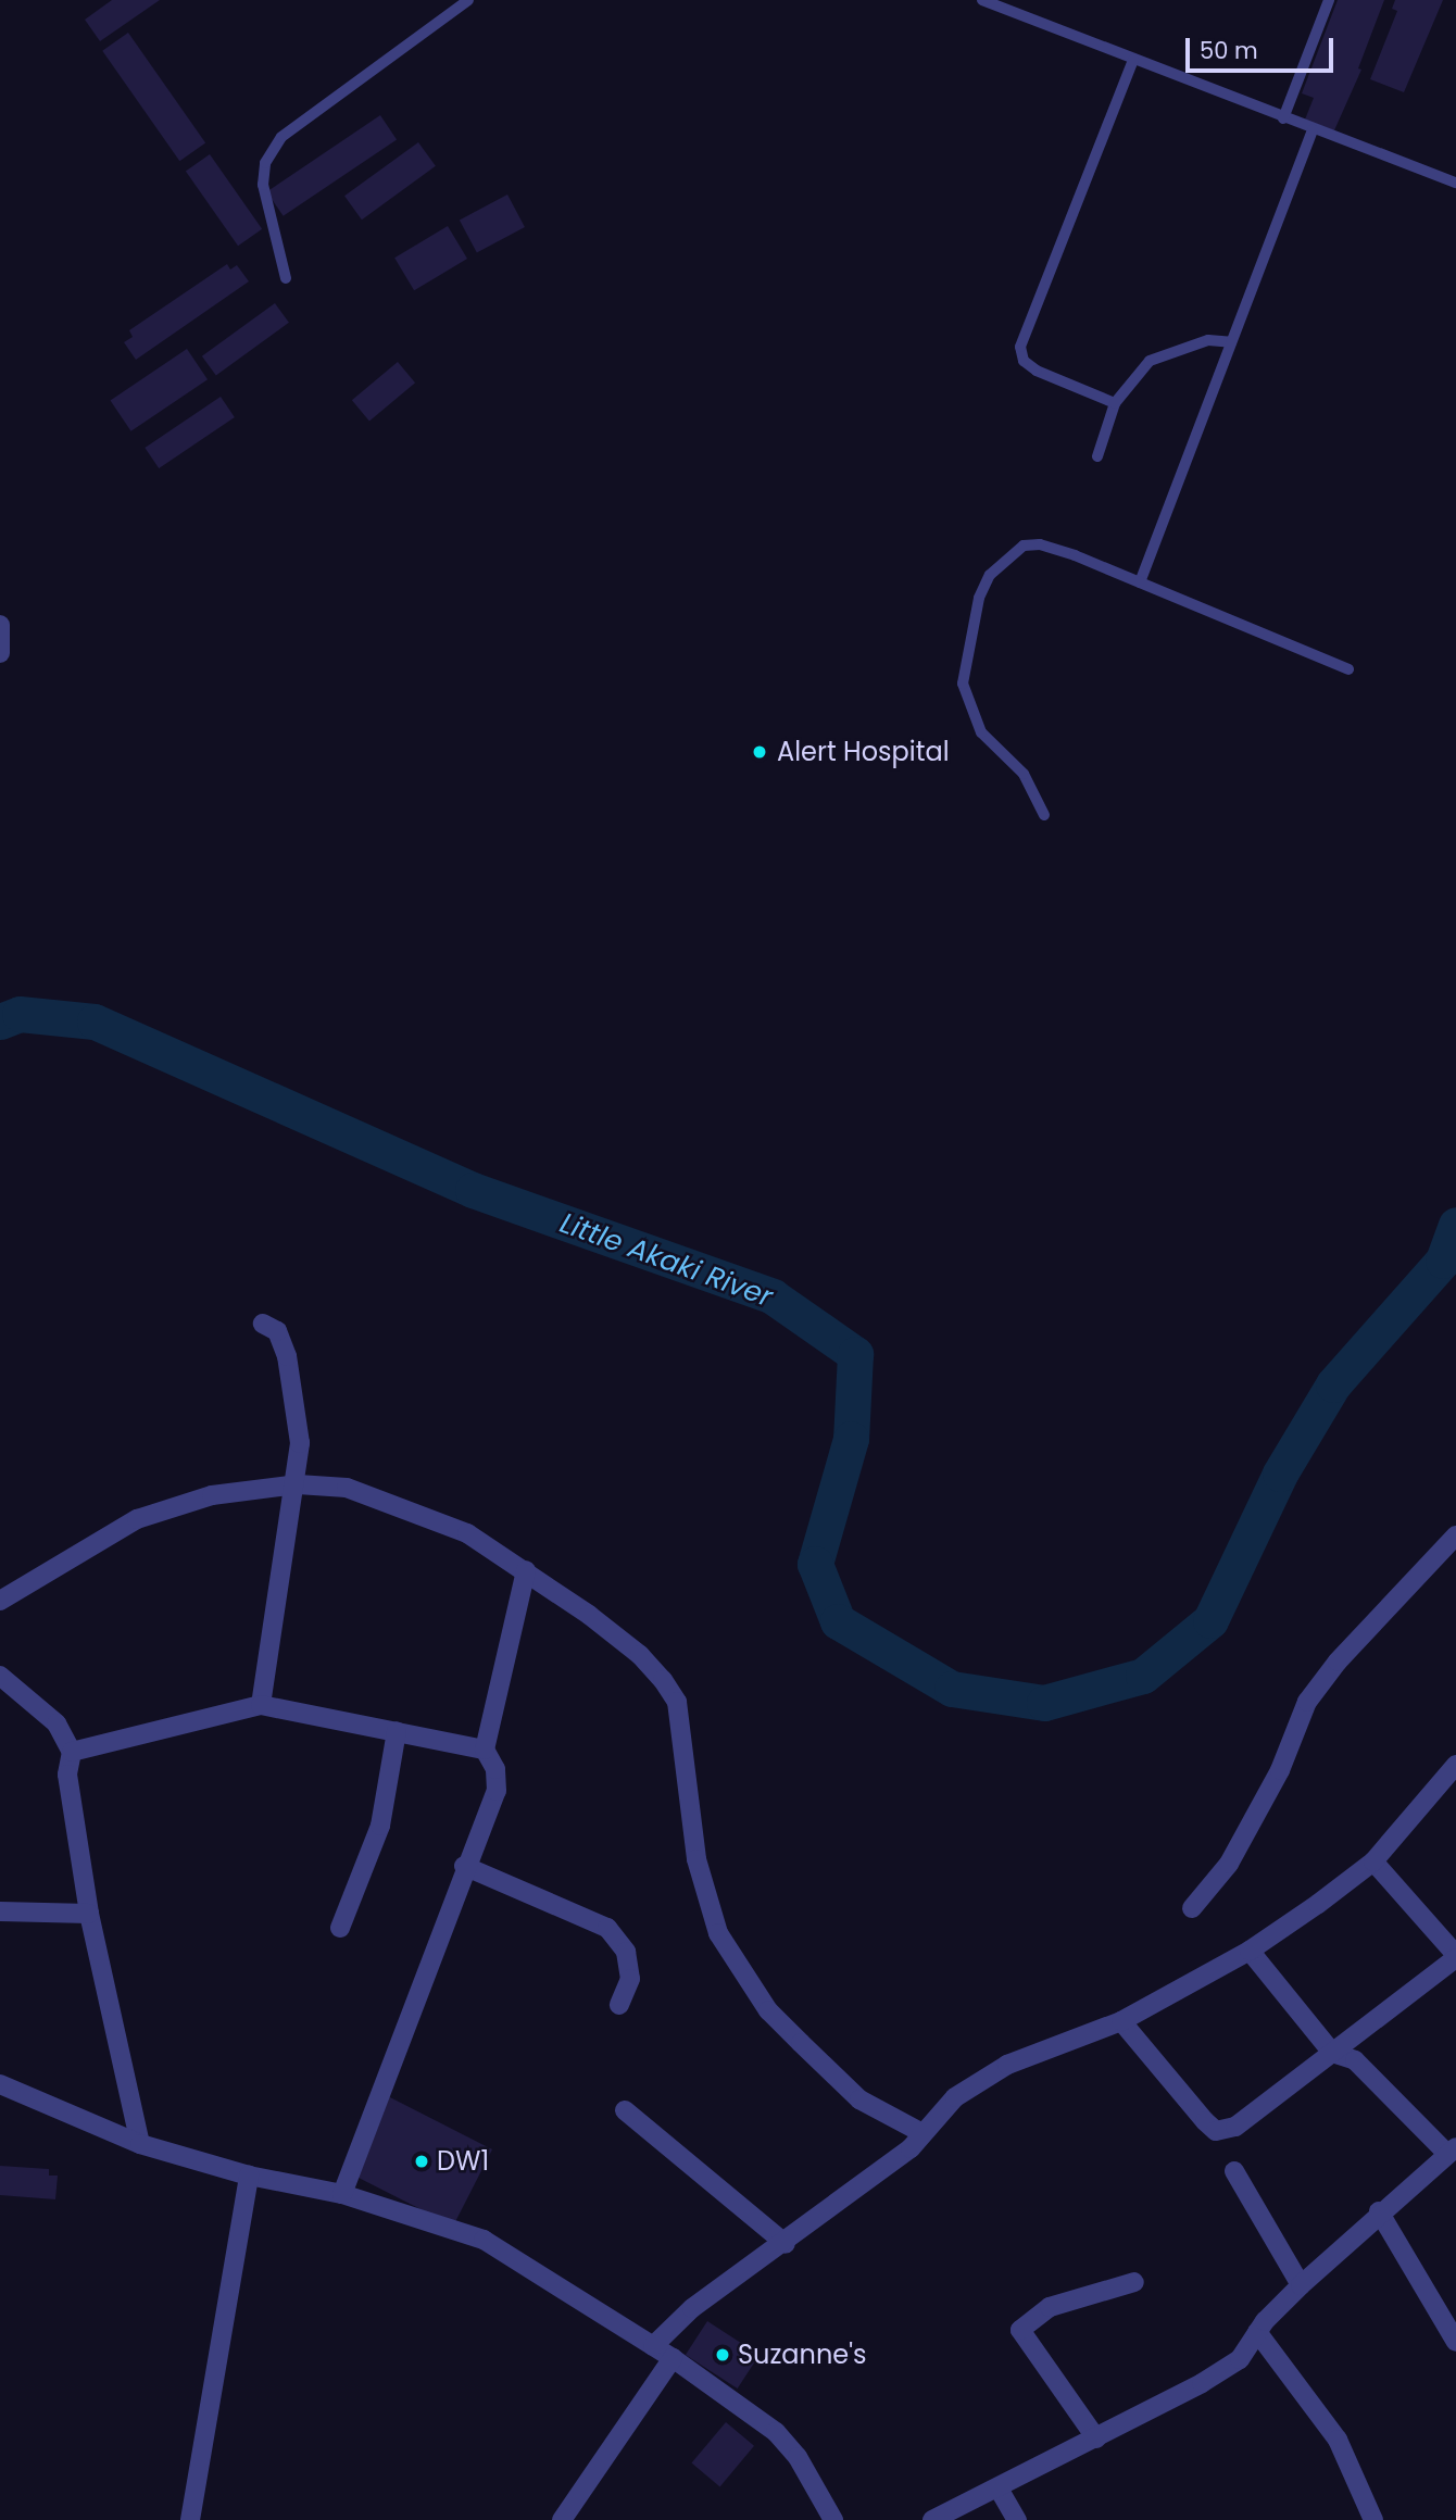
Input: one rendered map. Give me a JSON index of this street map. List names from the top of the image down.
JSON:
{
  "water": ["Little Akaki River"],
  "places": ["Alert Hospital", "DW1", "Suzanne's"],
  "scale_bar": "50 m"
}
